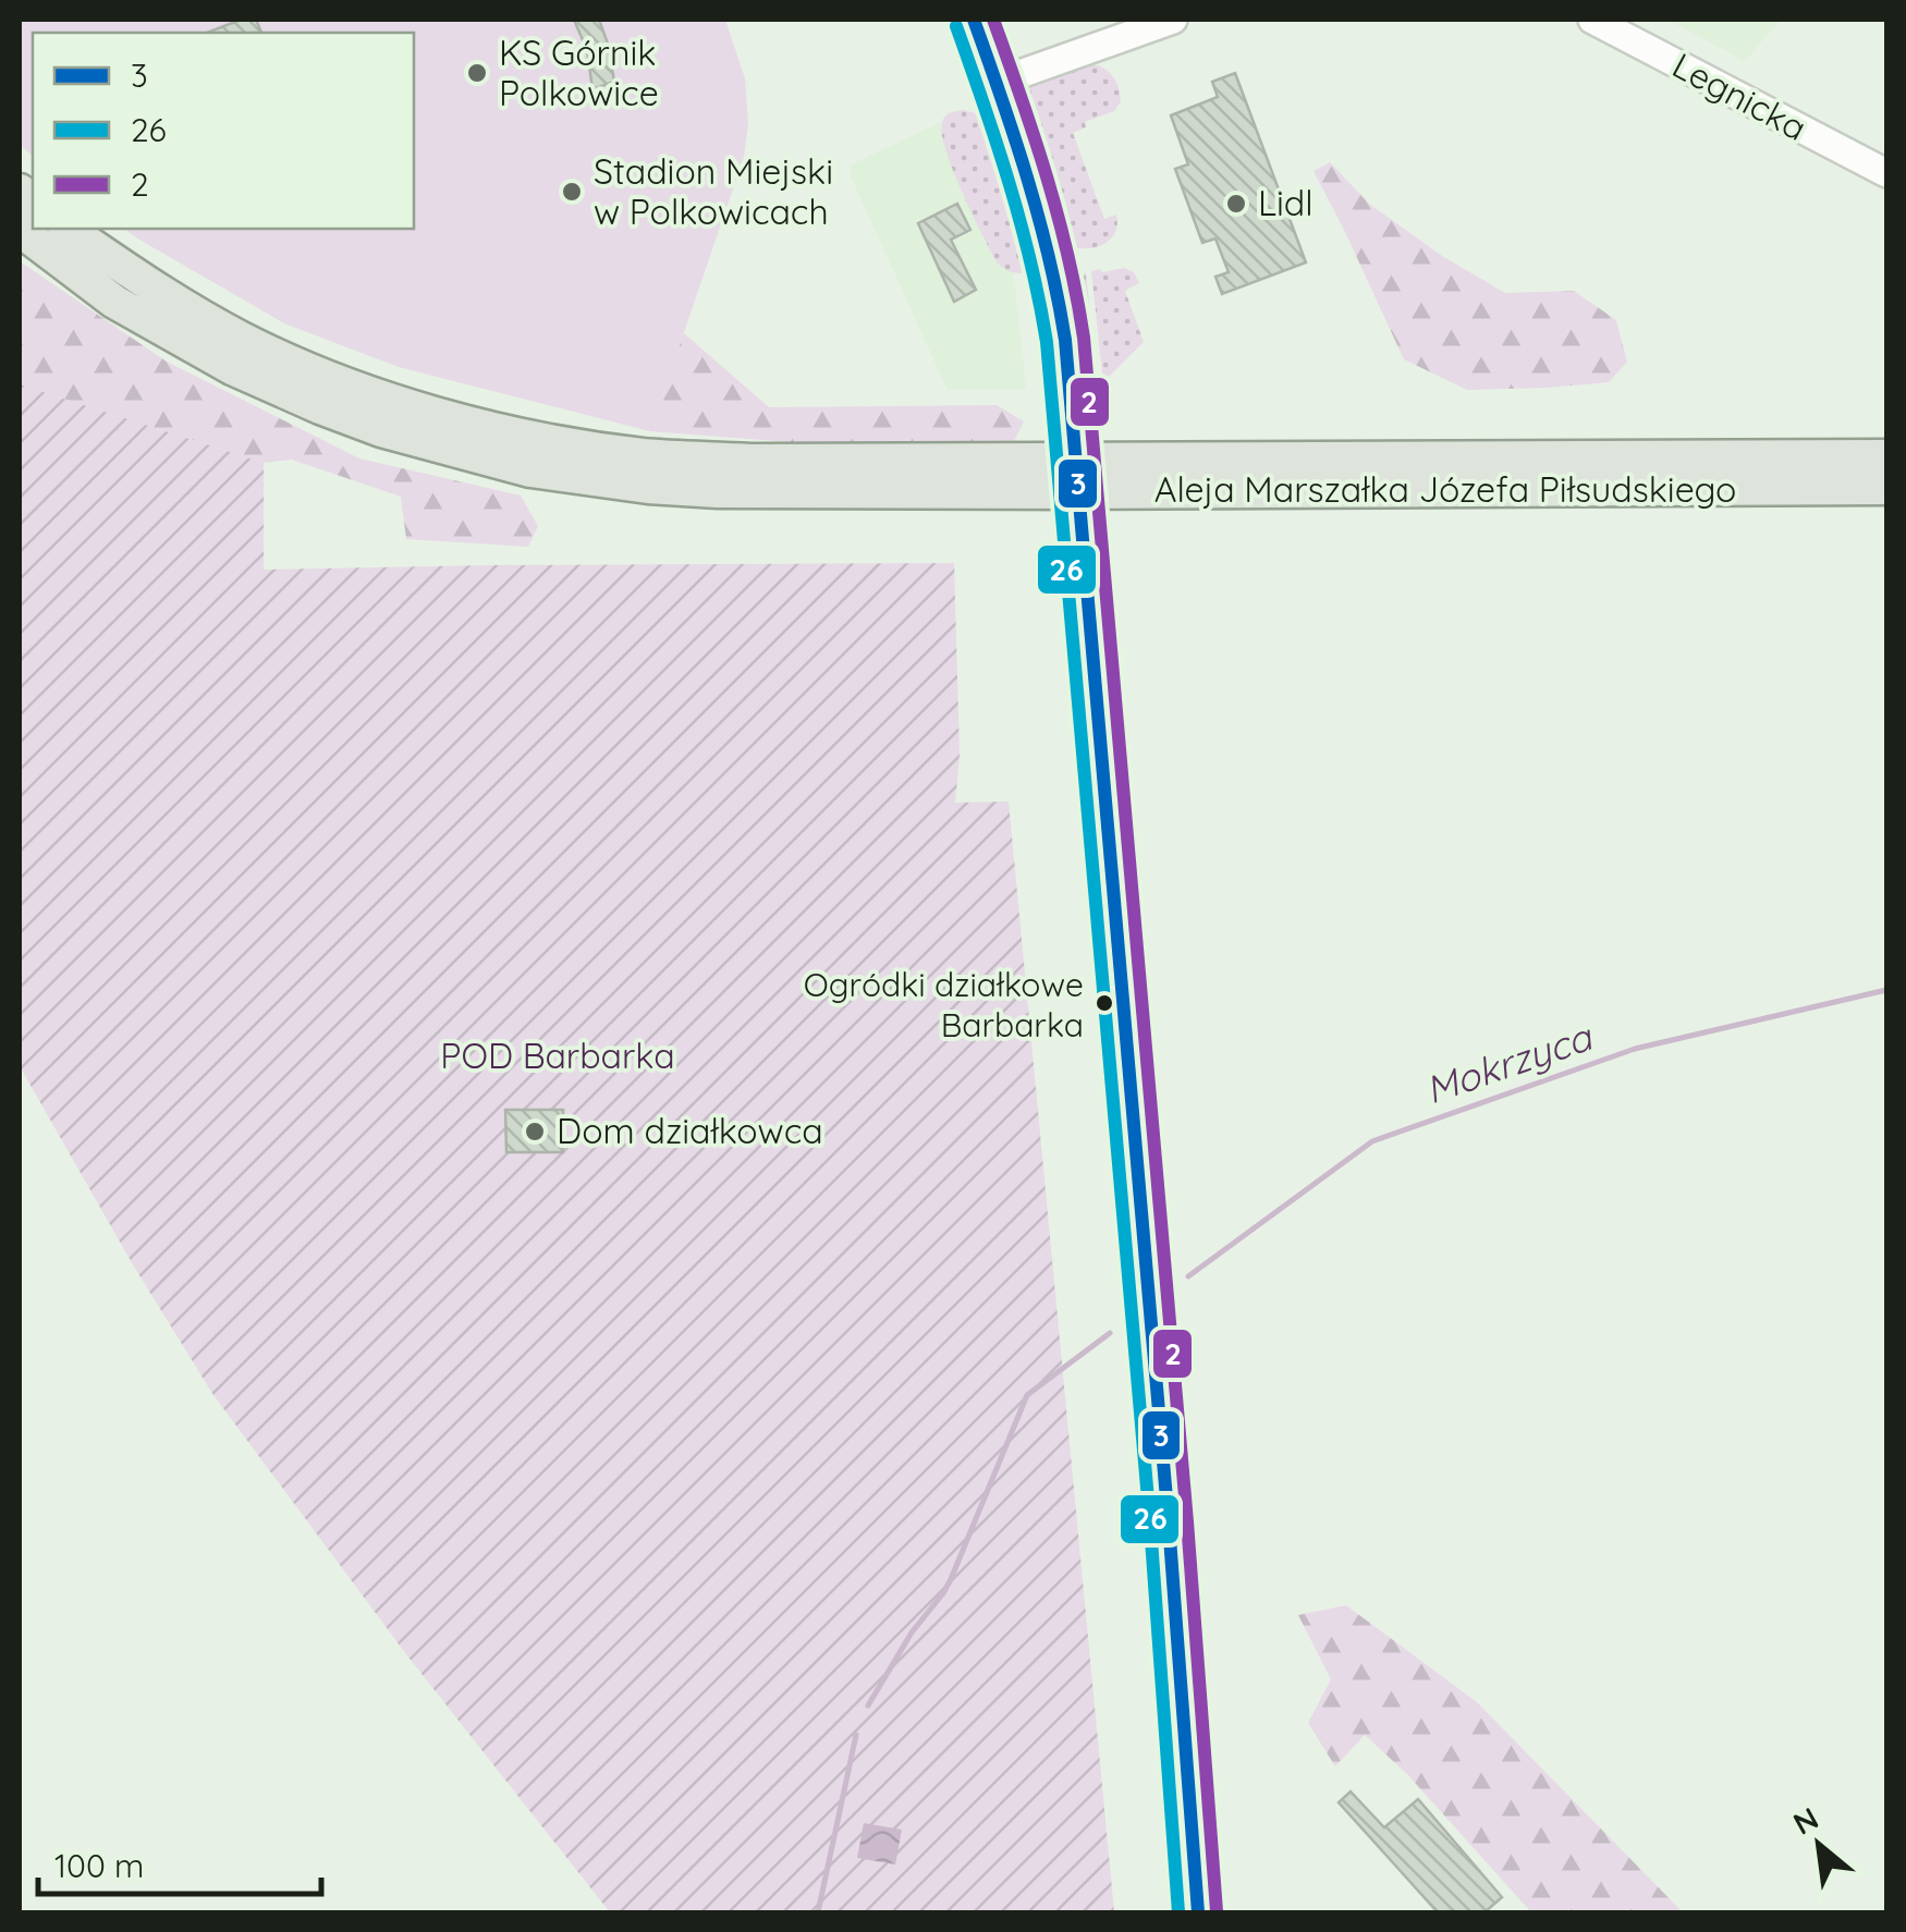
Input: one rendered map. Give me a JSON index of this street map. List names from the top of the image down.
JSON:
{
  "streets": {
    "main road": ["Aleja Marszałka Józefa Piłsudskiego"],
    "street": ["Legnicka"]
  },
  "water": ["Mokrzyca"],
  "parks": ["POD Barbarka"],
  "places": [
    "KS Górnik Polkowice",
    "Stadion Miejski w Polkowicach",
    "Lidl",
    "Ogródki działkowe Barbarka",
    "Dom działkowca"
  ],
  "lines": ["transit line 3", "transit line 2", "transit line 26"],
  "legend": ["3", "26", "2"],
  "scale_bar": "100 m",
  "north": "top left"
}
